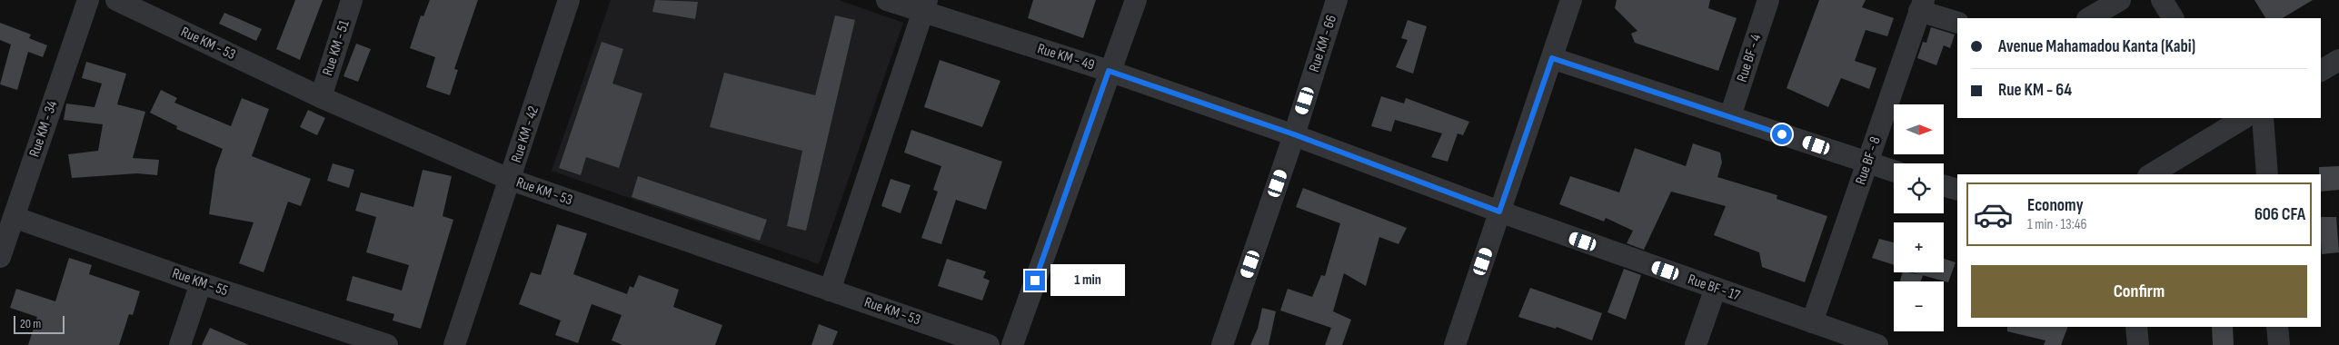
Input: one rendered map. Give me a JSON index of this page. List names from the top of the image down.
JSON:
{
  "streets": {
    "street": [
      "Rue KM - 53",
      "Rue KM - 66",
      "Rue KM - 51",
      "Rue KM - 49",
      "Rue BF - 4",
      "Rue KM - 34",
      "Rue KM - 42",
      "Rue BF - 8",
      "Rue KM - 55",
      "Rue BF - 17"
    ]
  },
  "crossings": [
    ["Rue KM - 53", "Rue KM - 51"],
    ["Rue KM - 53", "Rue KM - 42"],
    ["Rue KM - 66", "Rue KM - 49"],
    ["Rue KM - 49", "Rue BF - 17"],
    ["Rue KM - 34", "Rue KM - 55"],
    ["Rue BF - 8", "Rue BF - 17"]
  ],
  "scale_bar": "20 m",
  "north": "right",
  "page": {
    "banner": ["Avenue Mahamadou Kanta (Kabi)", "Rue KM - 64"],
    "map_buttons": ["+", "−"],
    "list": [
      {
        "name": "Economy",
        "note": "1 min · 13:46",
        "value": "606 CFA"
      }
    ],
    "buttons": "Confirm",
    "bubble": "1 min",
    "scale": "20 m"
  }
}
